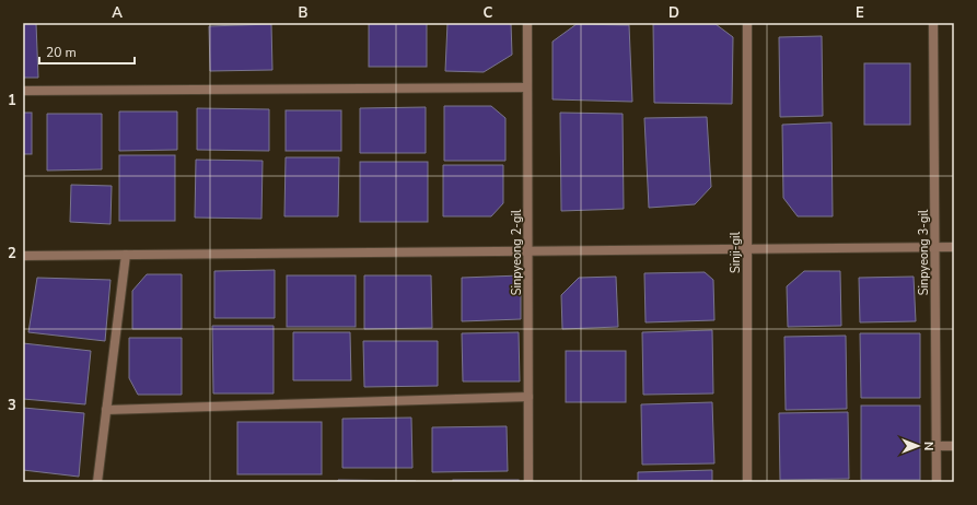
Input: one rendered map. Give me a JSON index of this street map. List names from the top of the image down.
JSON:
{
  "streets": {
    "lane": ["Sinpyeong 2-gil", "Sinji-gil", "Sinpyeong 3-gil"]
  },
  "scale_bar": "20 m",
  "north": "right",
  "grid": {
    "columns": [
      "A",
      "B",
      "C",
      "D",
      "E"
    ],
    "rows": ["1", "2", "3"]
  }
}
